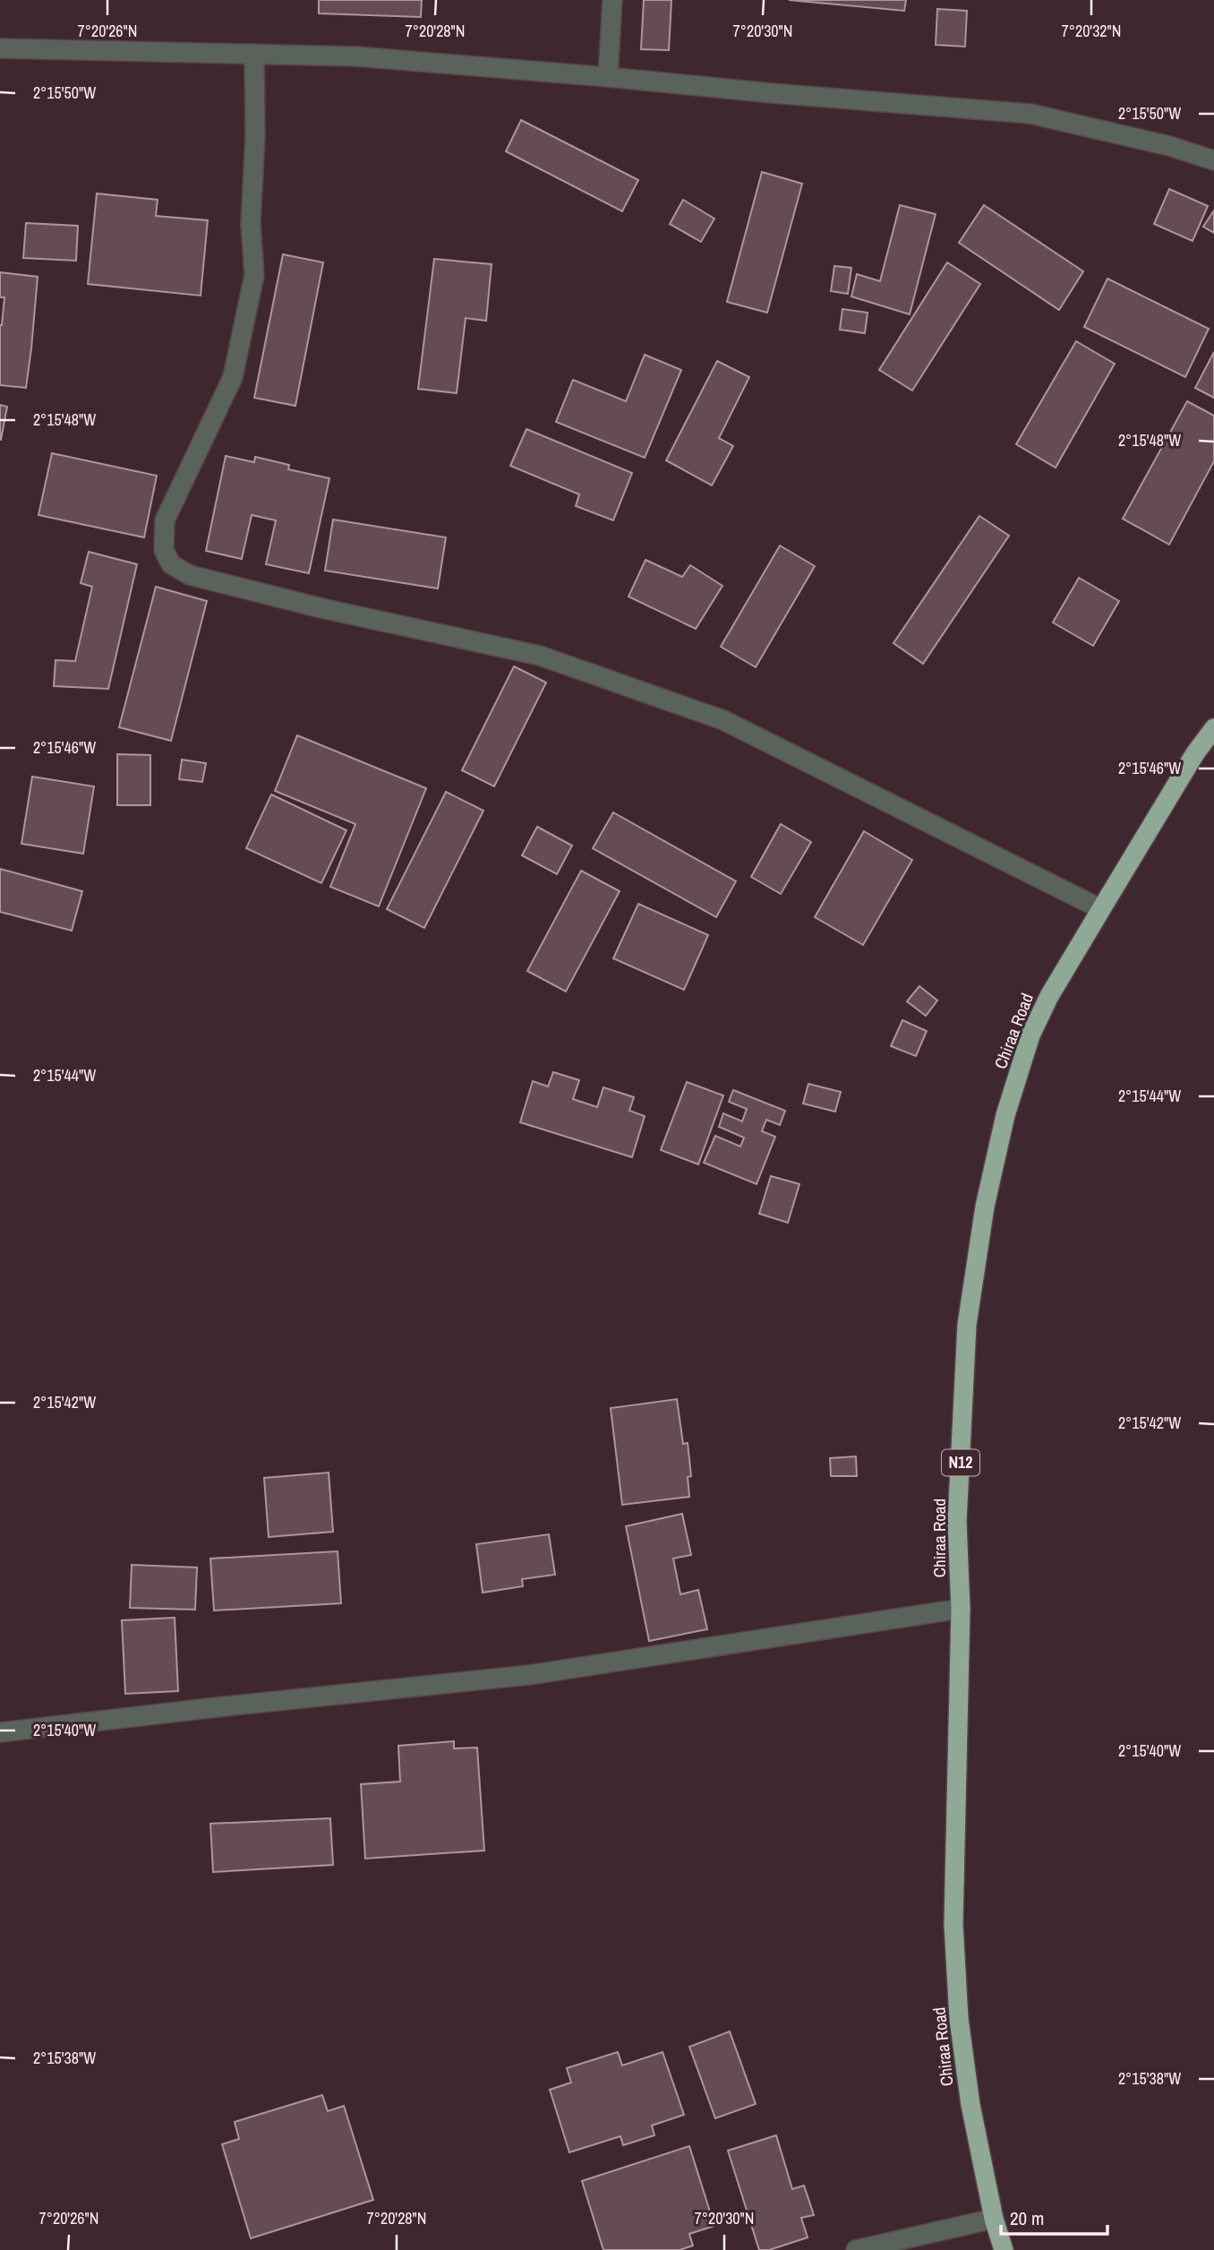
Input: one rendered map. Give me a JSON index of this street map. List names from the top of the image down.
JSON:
{
  "streets": {
    "highway": ["Chiraa Road", "N12"]
  },
  "scale_bar": "20 m",
  "coordinates": [
    "7°20'26\"N",
    "7°20'28\"N",
    "7°20'30\"N",
    "7°20'32\"N",
    "2°15'50\"W",
    "2°15'48\"W",
    "2°15'46\"W",
    "2°15'44\"W",
    "2°15'42\"W",
    "2°15'40\"W",
    "2°15'38\"W"
  ]
}
